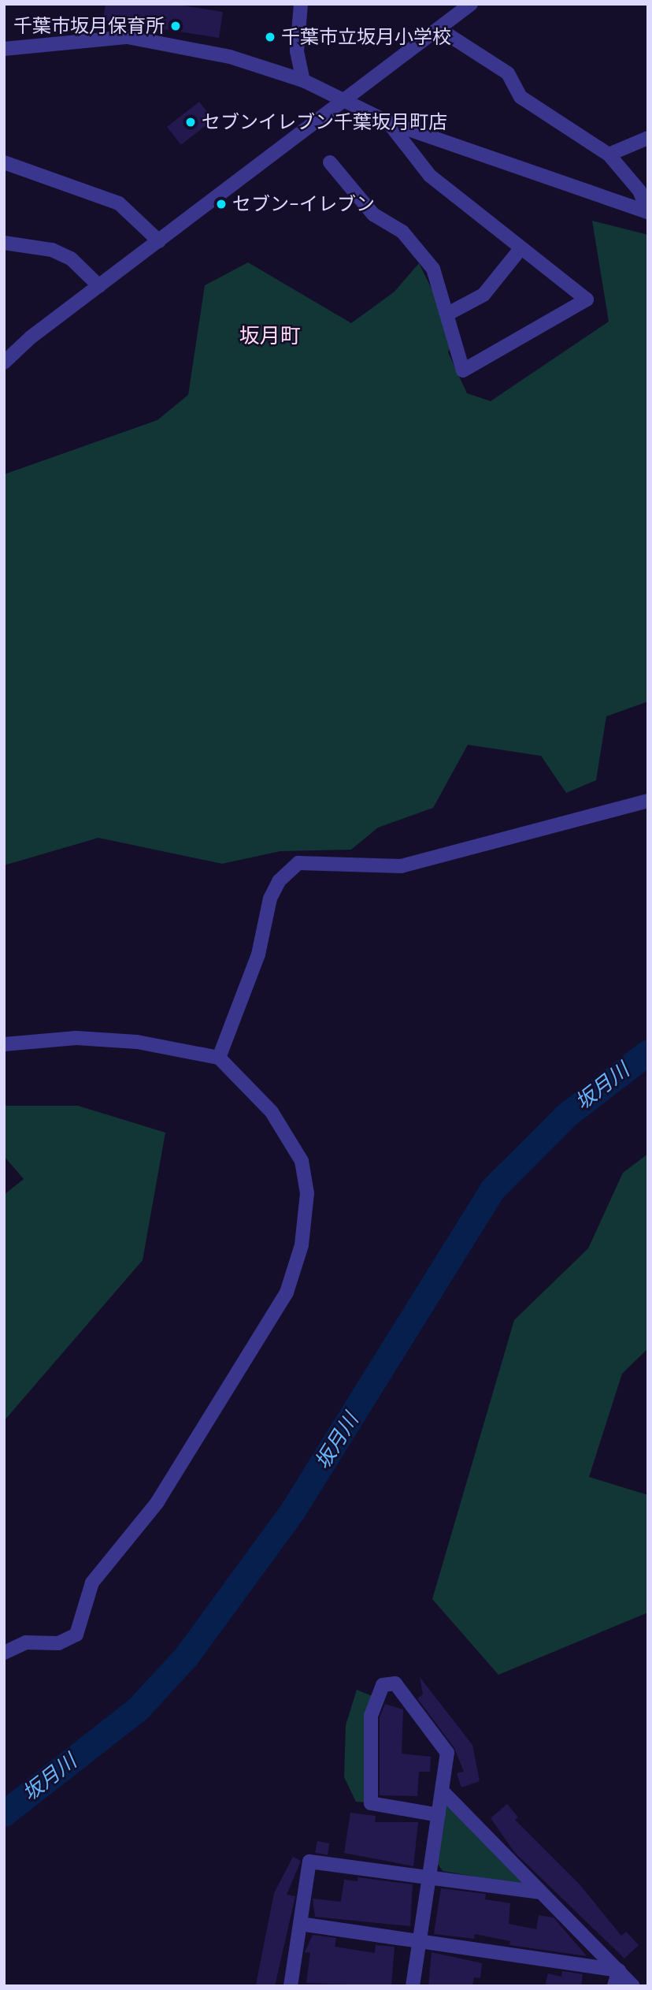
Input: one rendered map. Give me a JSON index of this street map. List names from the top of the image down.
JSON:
{
  "districts": ["坂月町"],
  "water": ["坂月川"],
  "places": [
    "千葉市坂月保育所",
    "千葉市立坂月小学校",
    "セブンイレブン千葉坂月町店",
    "セブン-イレブン"
  ]
}
